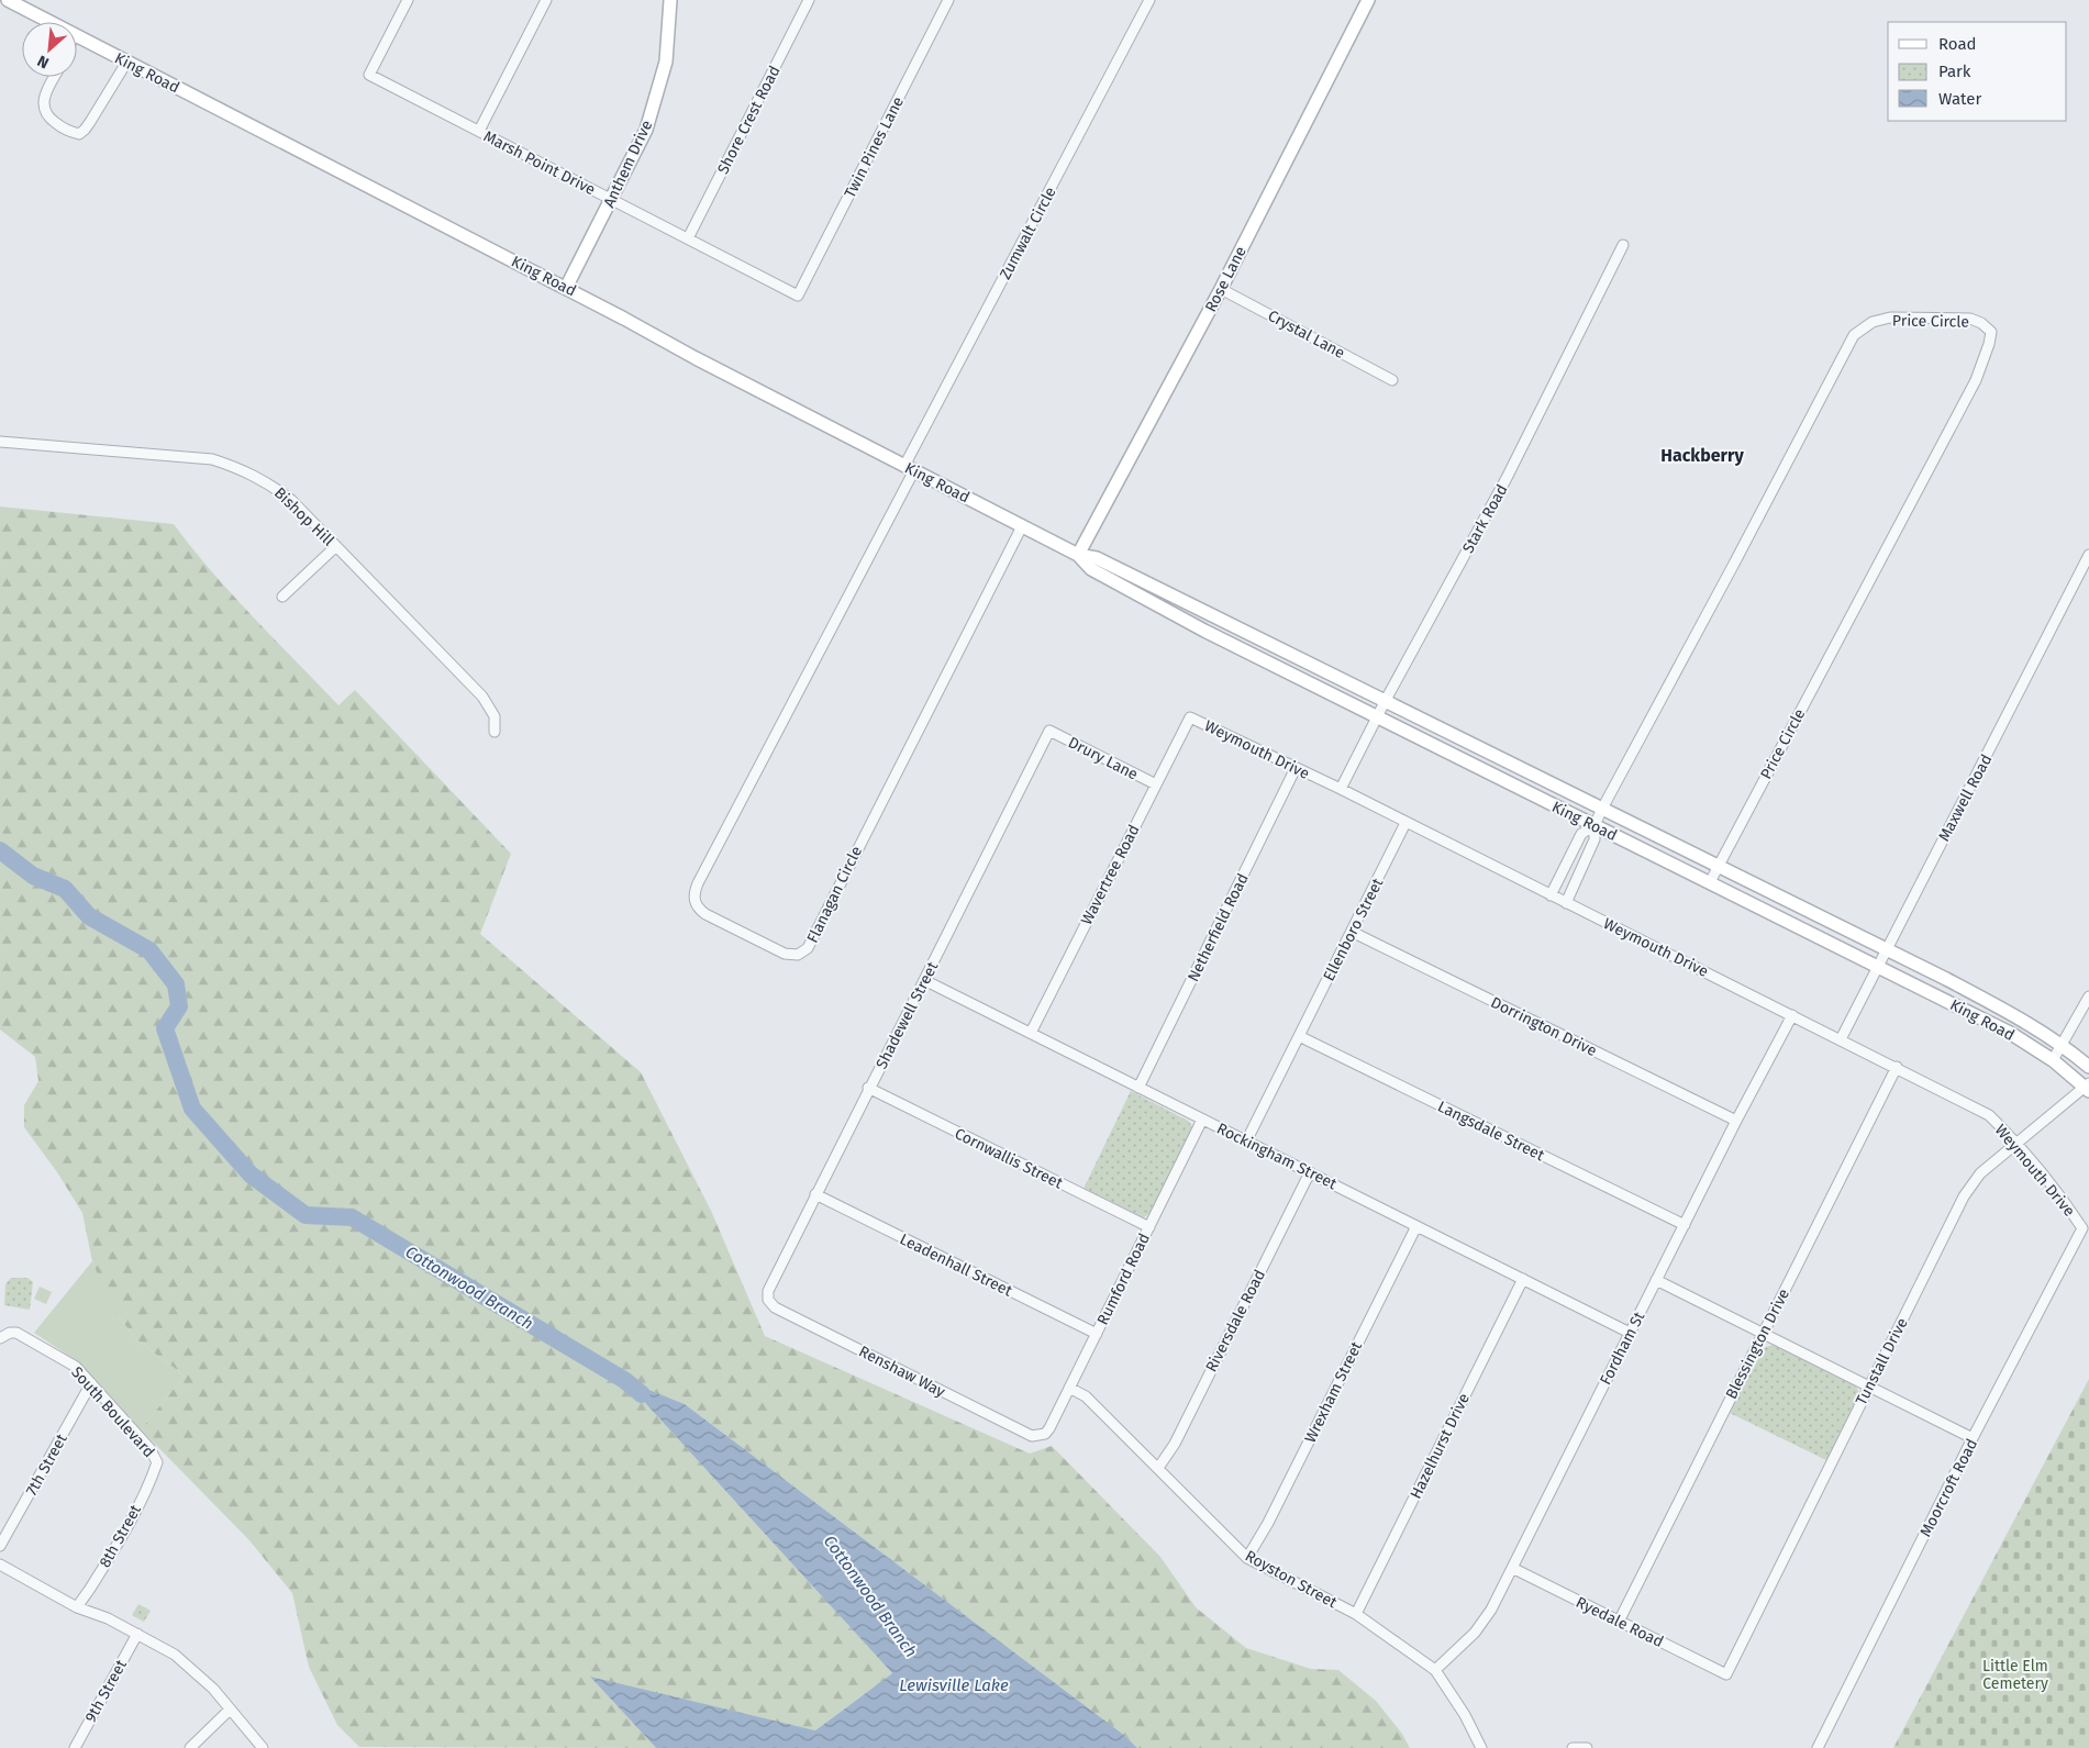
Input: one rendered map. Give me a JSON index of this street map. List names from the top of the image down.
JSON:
{
  "streets": {
    "street": [
      "King Road",
      "Shore Crest Road",
      "Twin Pines Lane",
      "Marsh Point Drive",
      "Anthem Drive",
      "Zumwalt Circle",
      "Rose Lane",
      "Price Circle",
      "Crystal Lane",
      "Bishop Hill",
      "Stark Road",
      "Weymouth Drive",
      "Drury Lane",
      "Maxwell Road",
      "Wavertree Road",
      "Flanagan Circle",
      "Netherfield Road",
      "Ellenboro Street",
      "Shadewell Street",
      "Dorrington Drive",
      "Langsdale Street",
      "Rockingham Street",
      "Cornwallis Street",
      "Leadenhall Street",
      "Rumford Road",
      "Riversdale Road",
      "Blessington Drive",
      "Fordham St",
      "Tunstall Drive",
      "Renshaw Way",
      "Wrexham Street",
      "South Boulevard",
      "Hazelhurst Drive",
      "7th Street",
      "Moorcroft Road",
      "8th Street",
      "Royston Street",
      "Ryedale Road",
      "9th Street"
    ]
  },
  "crossings": [
    ["King Road", "Anthem Drive"],
    ["King Road", "Zumwalt Circle"],
    ["King Road", "Rose Lane"],
    ["King Road", "Price Circle"],
    ["King Road", "Stark Road"],
    ["King Road", "Maxwell Road"],
    ["King Road", "Flanagan Circle"],
    ["King Road", "Tunstall Drive"],
    ["Shore Crest Road", "Marsh Point Drive"],
    ["Twin Pines Lane", "Marsh Point Drive"],
    ["Marsh Point Drive", "Anthem Drive"],
    ["Zumwalt Circle", "Flanagan Circle"],
    ["Rose Lane", "Crystal Lane"],
    ["Stark Road", "Weymouth Drive"],
    ["Weymouth Drive", "Maxwell Road"],
    ["Weymouth Drive", "Wavertree Road"],
    ["Weymouth Drive", "Netherfield Road"],
    ["Weymouth Drive", "Ellenboro Street"],
    ["Weymouth Drive", "Blessington Drive"],
    ["Weymouth Drive", "Fordham St"],
    ["Weymouth Drive", "Tunstall Drive"],
    ["Weymouth Drive", "Moorcroft Road"],
    ["Drury Lane", "Wavertree Road"],
    ["Drury Lane", "Shadewell Street"],
    ["Wavertree Road", "Rockingham Street"],
    ["Netherfield Road", "Rockingham Street"],
    ["Ellenboro Street", "Dorrington Drive"],
    ["Ellenboro Street", "Langsdale Street"],
    ["Ellenboro Street", "Rockingham Street"],
    ["Shadewell Street", "Rockingham Street"],
    ["Shadewell Street", "Cornwallis Street"],
    ["Shadewell Street", "Leadenhall Street"],
    ["Shadewell Street", "Renshaw Way"],
    ["Dorrington Drive", "Fordham St"],
    ["Langsdale Street", "Fordham St"],
    ["Rockingham Street", "Rumford Road"],
    ["Rockingham Street", "Riversdale Road"],
    ["Rockingham Street", "Fordham St"],
    ["Rockingham Street", "Wrexham Street"],
    ["Rockingham Street", "Hazelhurst Drive"],
    ["Cornwallis Street", "Rumford Road"],
    ["Leadenhall Street", "Rumford Road"],
    ["Rumford Road", "Renshaw Way"],
    ["Rumford Road", "Royston Street"],
    ["Riversdale Road", "Royston Street"],
    ["Blessington Drive", "Ryedale Road"],
    ["Fordham St", "Royston Street"],
    ["Fordham St", "Ryedale Road"],
    ["Tunstall Drive", "Ryedale Road"],
    ["Wrexham Street", "Royston Street"],
    ["South Boulevard", "7th Street"],
    ["South Boulevard", "8th Street"],
    ["Hazelhurst Drive", "Royston Street"]
  ],
  "districts": ["Hackberry"],
  "water": ["Cottonwood Branch", "Lewisville Lake"],
  "parks": ["Little Elm Cemetery"],
  "legend": ["Road", "Park", "Water"],
  "north": "bottom left"
}
